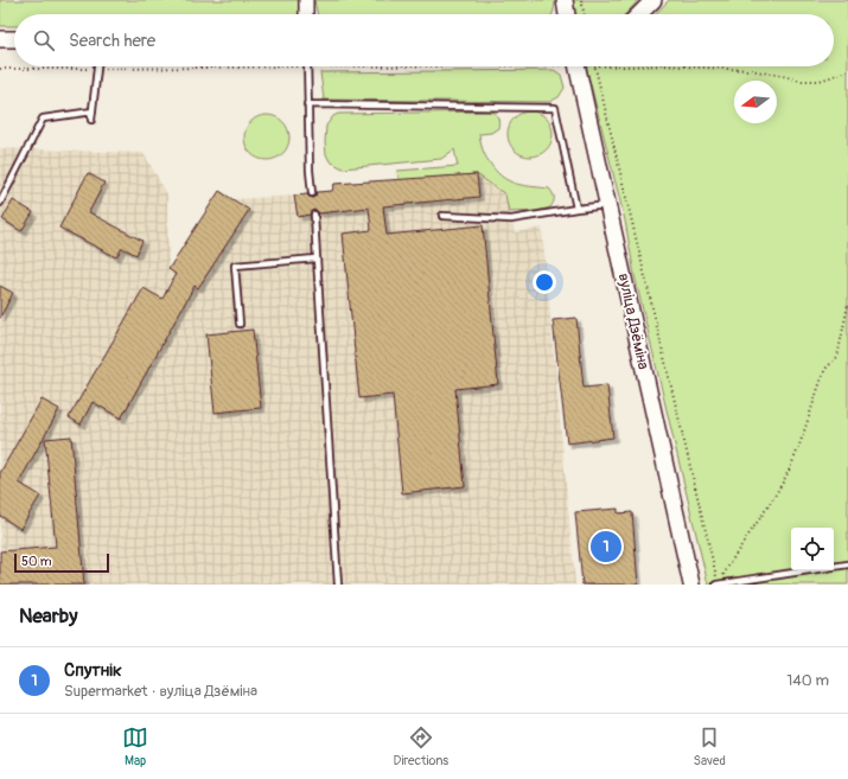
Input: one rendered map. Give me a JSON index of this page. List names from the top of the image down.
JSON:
{
  "streets": {
    "main road": ["вуліца Дзёміна"]
  },
  "scale_bar": "50 m",
  "north": "left",
  "page": {
    "search": "Search here",
    "pins": "1",
    "scale": "50 m",
    "heading": "Nearby",
    "list": [
      {
        "mark": "1",
        "name": "Спутнік",
        "note": "Supermarket · вуліца Дзёміна",
        "value": "140 m"
      }
    ],
    "nav": ["Map", "Directions", "Saved"]
  }
}
